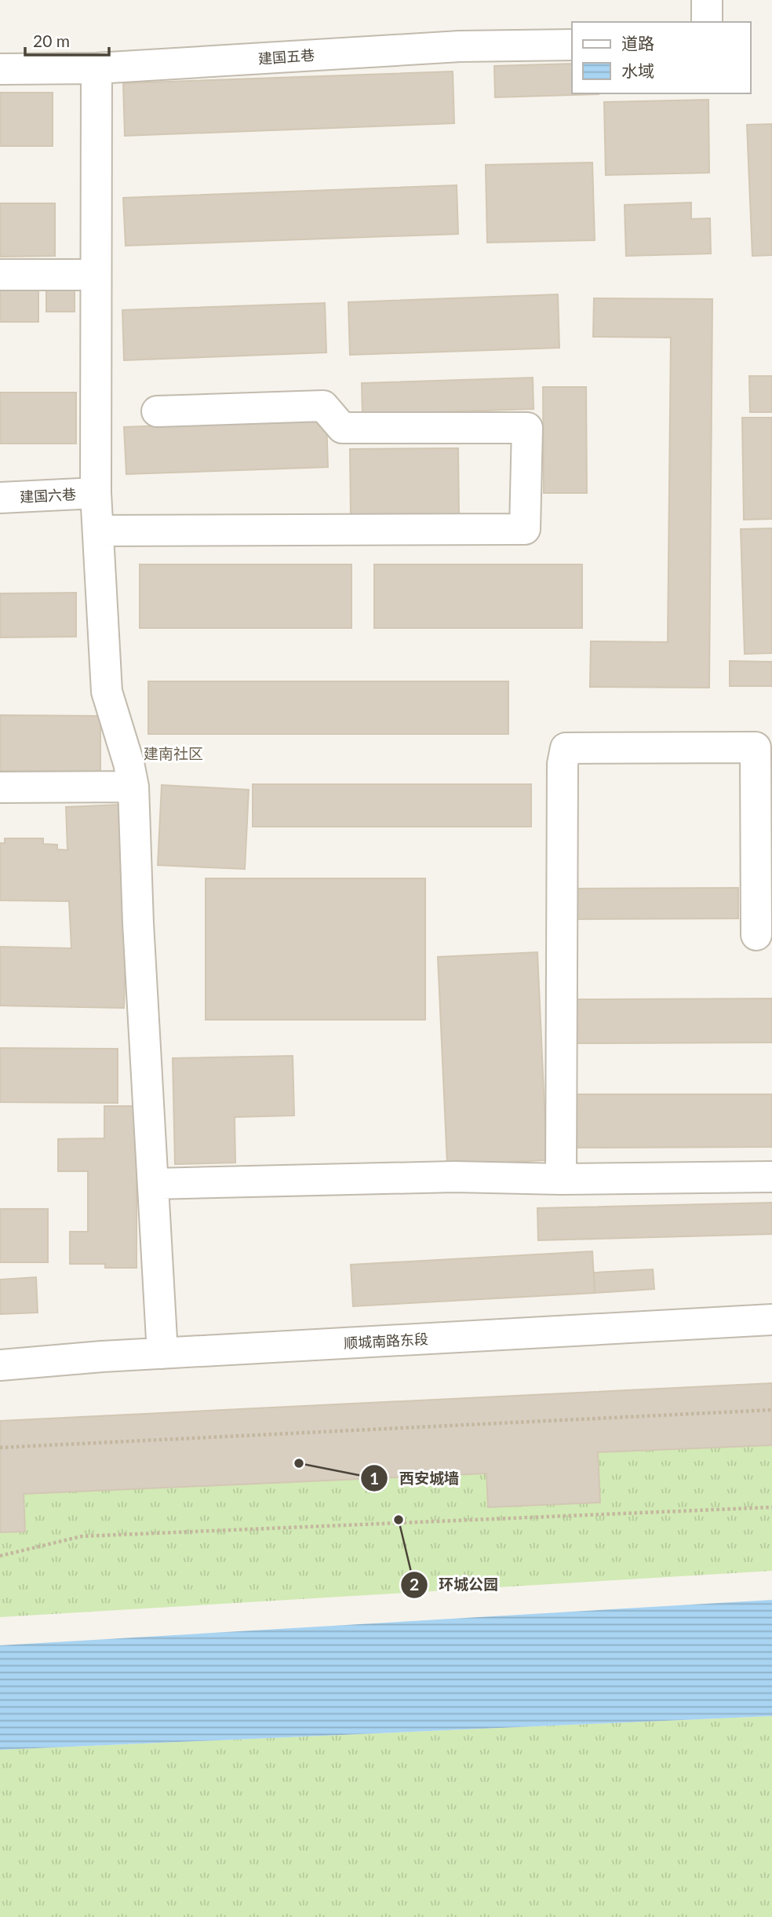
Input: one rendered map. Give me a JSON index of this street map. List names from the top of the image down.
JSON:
{
  "streets": {
    "street": ["建国五巷", "建国六巷", "顺城南路东段"]
  },
  "districts": ["建南社区"],
  "places": ["西安城墙", "环城公园"],
  "legend": ["道路", "水域"],
  "scale_bar": "20 m"
}
